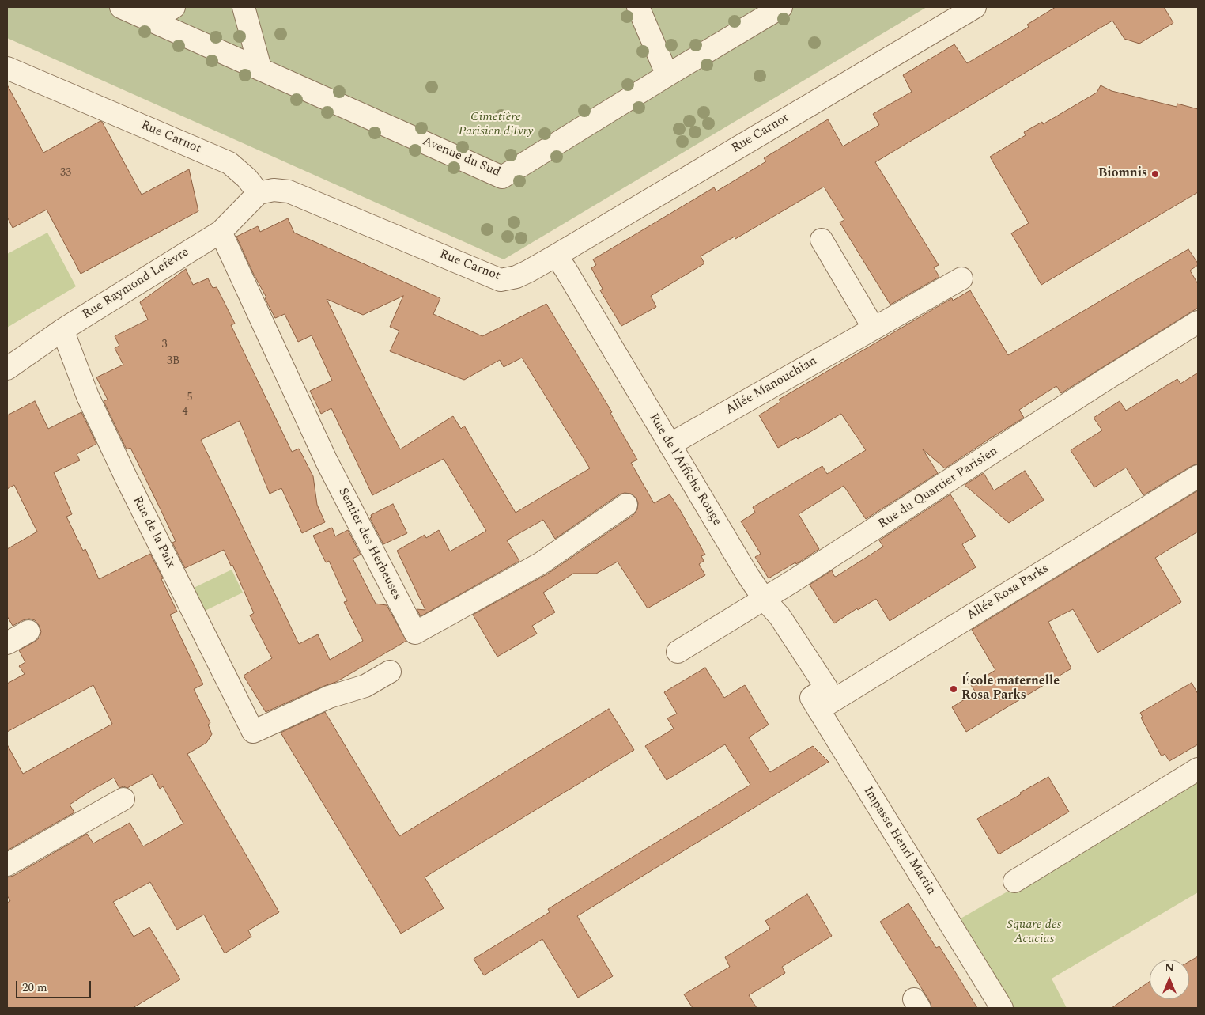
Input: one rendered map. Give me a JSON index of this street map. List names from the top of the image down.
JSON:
{
  "streets": {
    "street": [
      "Rue Carnot",
      "Avenue du Sud",
      "Rue Raymond Lefevre",
      "Allée Manouchian",
      "Rue de l'Affiche Rouge",
      "Rue du Quartier Parisien",
      "Rue de la Paix",
      "Sentier des Herbeuses",
      "Allée Rosa Parks",
      "Impasse Henri Martin"
    ]
  },
  "crossings": [
    ["Rue Carnot", "Rue Raymond Lefevre"],
    ["Rue Carnot", "Rue de l'Affiche Rouge"],
    ["Rue Raymond Lefevre", "Rue de la Paix"],
    ["Rue Raymond Lefevre", "Sentier des Herbeuses"],
    ["Allée Manouchian", "Rue de l'Affiche Rouge"],
    ["Rue de l'Affiche Rouge", "Rue du Quartier Parisien"],
    ["Rue de l'Affiche Rouge", "Impasse Henri Martin"],
    ["Allée Rosa Parks", "Impasse Henri Martin"]
  ],
  "parks": ["Cimetière Parisien d'Ivry", "Square des Acacias"],
  "places": ["Biomnis", "École maternelle Rosa Parks"],
  "house_numbers": [
    "33",
    "3",
    "3B",
    "5",
    "4"
  ],
  "scale_bar": "20 m",
  "north": "top"
}
